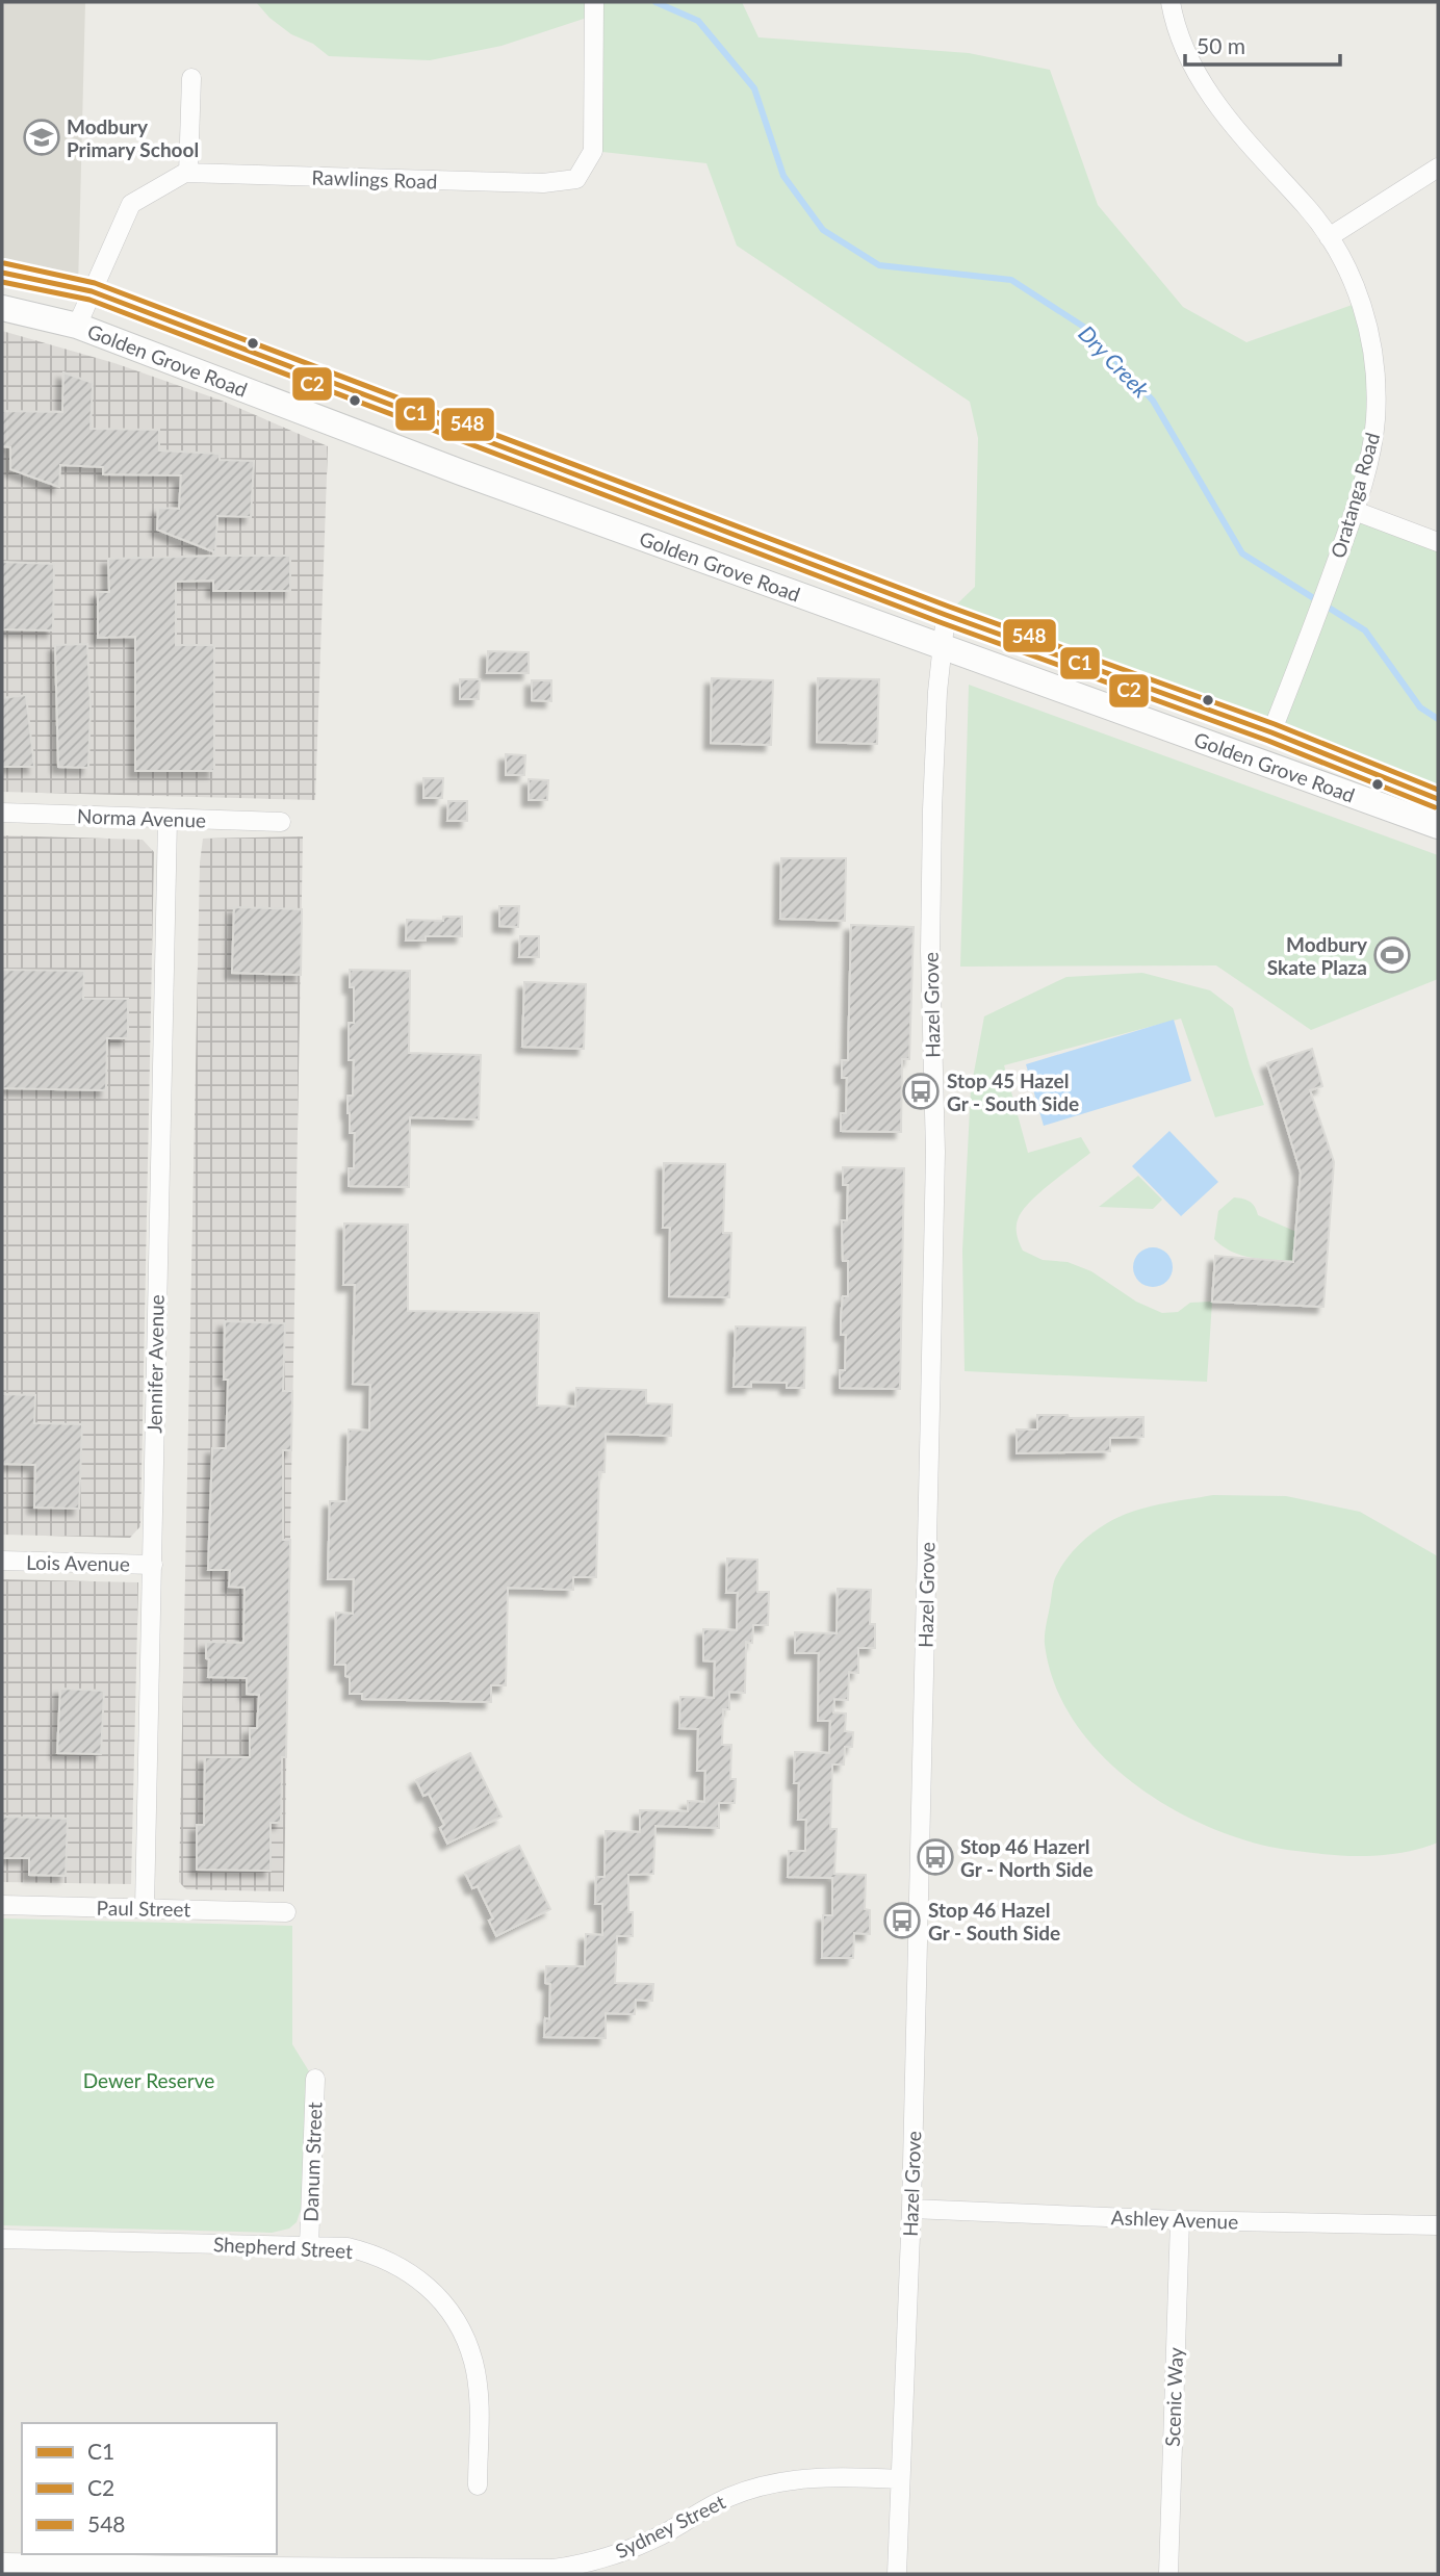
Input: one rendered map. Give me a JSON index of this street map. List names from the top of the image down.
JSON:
{
  "streets": {
    "main road": ["Golden Grove Road"],
    "street": [
      "Rawlings Road",
      "Oratanga Road",
      "Norma Avenue",
      "Hazel Grove",
      "Jennifer Avenue",
      "Lois Avenue",
      "Paul Street",
      "Danum Street",
      "Ashley Avenue",
      "Shepherd Street",
      "Scenic Way",
      "Sydney Street"
    ]
  },
  "crossings": [
    ["Rawlings Road", "Golden Grove Road"],
    ["Golden Grove Road", "Oratanga Road"],
    ["Golden Grove Road", "Hazel Grove"],
    ["Norma Avenue", "Jennifer Avenue"],
    ["Hazel Grove", "Ashley Avenue"],
    ["Hazel Grove", "Sydney Street"],
    ["Jennifer Avenue", "Lois Avenue"],
    ["Jennifer Avenue", "Paul Street"],
    ["Danum Street", "Shepherd Street"],
    ["Ashley Avenue", "Scenic Way"]
  ],
  "water": ["Dry Creek"],
  "parks": ["Dewer Reserve"],
  "places": {
    "school or university": ["Modbury Primary School"],
    "sports": ["Modbury Skate Plaza"],
    "bus stop": ["Stop 45 Hazel Gr - South Side", "Stop 46 Hazerl Gr - North Side", "Stop 46 Hazel Gr - South Side"]
  },
  "lines": ["transit line 548", "transit line C1", "transit line C2"],
  "legend": ["C1", "C2", "548"],
  "scale_bar": "50 m"
}
